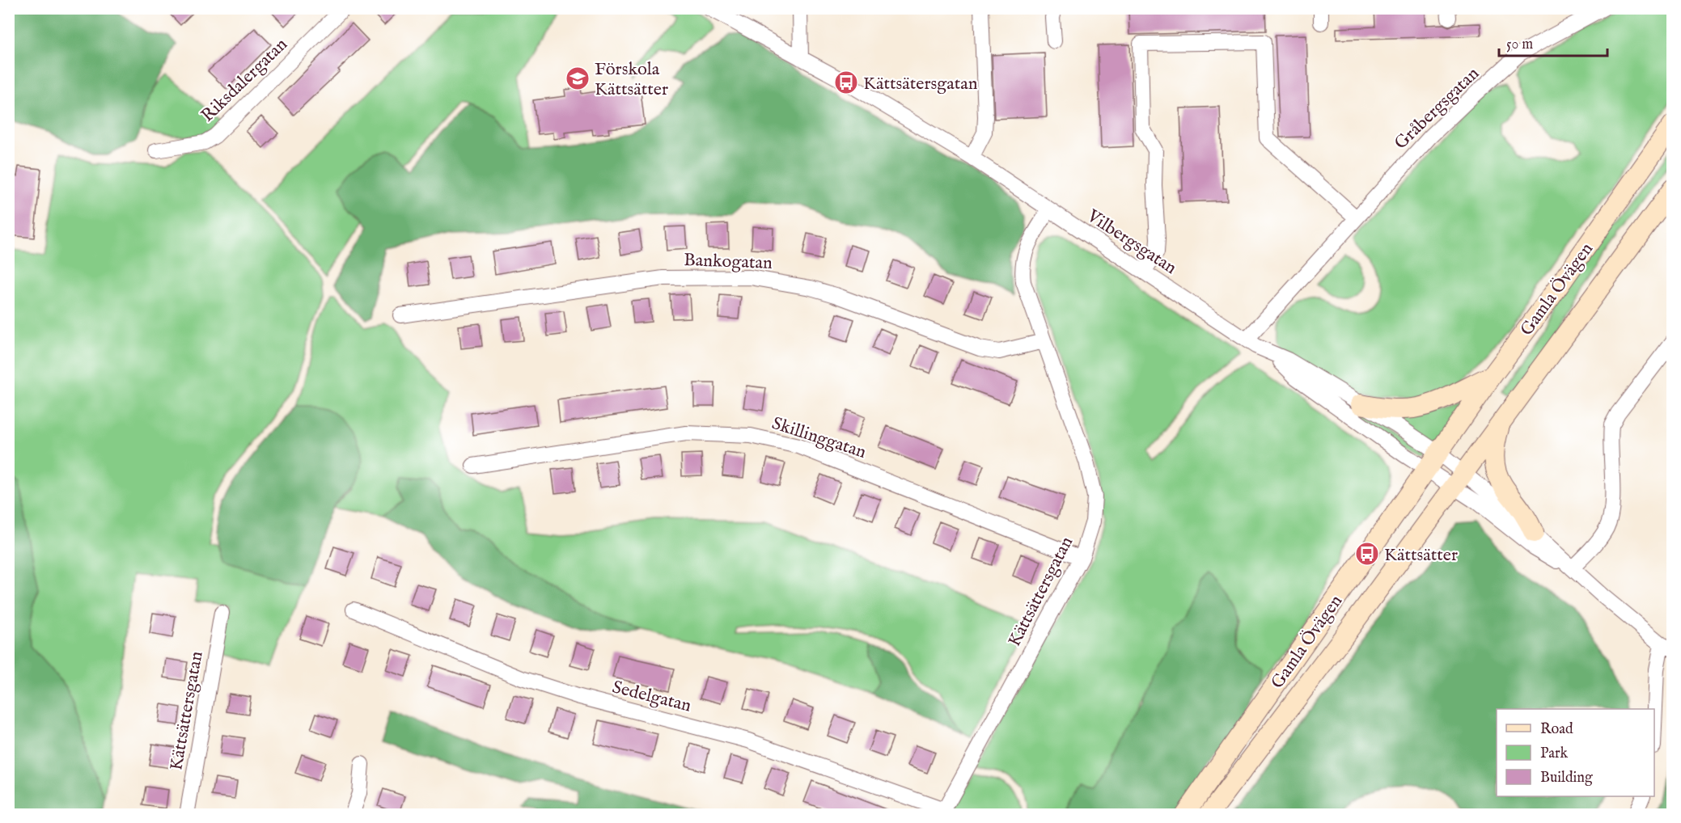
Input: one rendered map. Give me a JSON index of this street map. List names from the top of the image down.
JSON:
{
  "streets": {
    "main road": ["Gamla Övägen"],
    "street": [
      "Riksdalergatan",
      "Gråbergsgatan",
      "Vilbergsgatan",
      "Bankogatan",
      "Skillinggatan",
      "Kättsättersgatan",
      "Sedelgatan"
    ]
  },
  "crossings": [
    ["Gråbergsgatan", "Vilbergsgatan"],
    ["Vilbergsgatan", "Gamla Övägen"],
    ["Vilbergsgatan", "Kättsättersgatan"],
    ["Bankogatan", "Kättsättersgatan"],
    ["Skillinggatan", "Kättsättersgatan"],
    ["Kättsättersgatan", "Sedelgatan"]
  ],
  "places": {
    "school or university": ["Förskola Kättsätter"],
    "bus stop": ["Kättsätersgatan", "Kättsätter"]
  },
  "legend": ["Road", "Park", "Building"],
  "scale_bar": "50 m"
}
